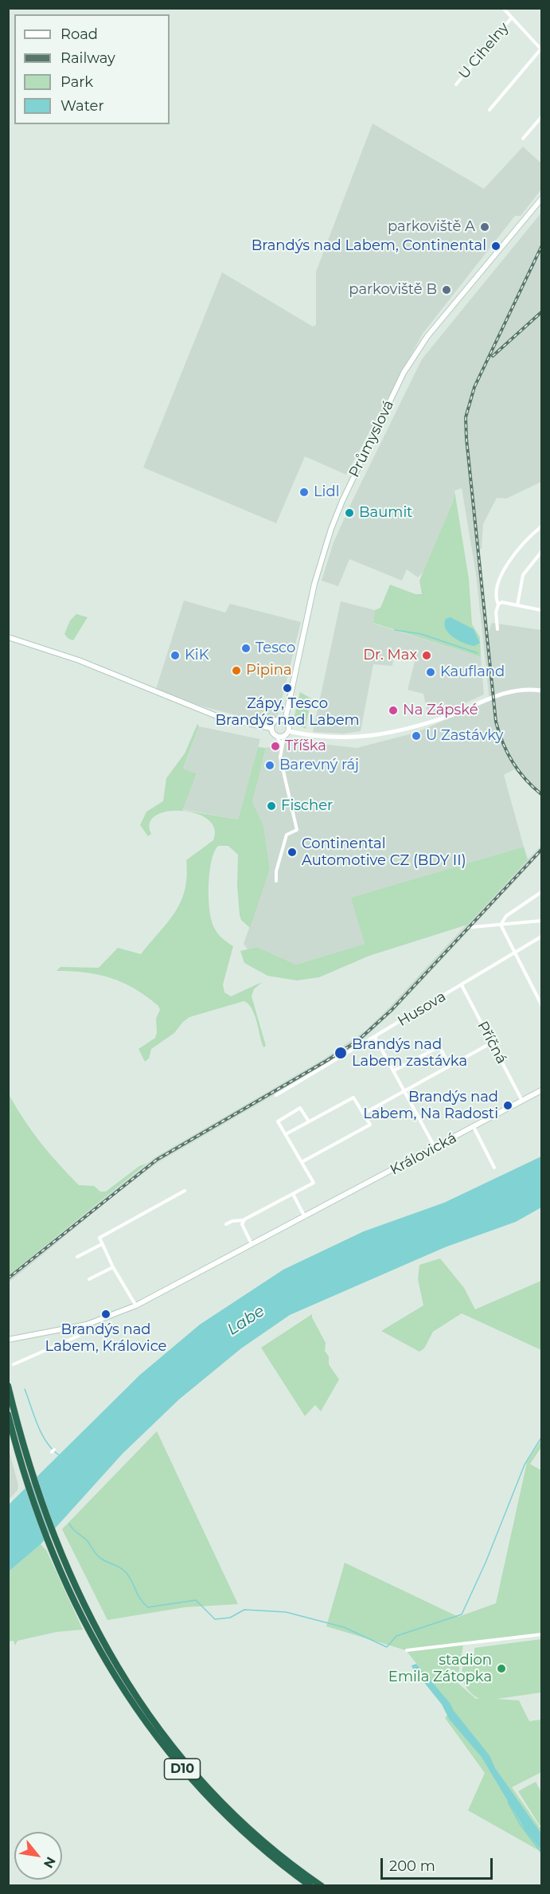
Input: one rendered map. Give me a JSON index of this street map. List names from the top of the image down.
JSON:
{
  "streets": {
    "highway": ["D10"],
    "main road": ["Průmyslová", "Královická"],
    "street": ["U Cihelny", "Husova", "Příčná"]
  },
  "crossings": [
    ["Husova", "Příčná"],
    ["Příčná", "Královická"]
  ],
  "water": ["Labe"],
  "places": [
    "parkoviště A",
    "Brandýs nad Labem, Continental",
    "parkoviště B",
    "Lidl",
    "Baumit",
    "Tesco",
    "KiK",
    "Dr. Max",
    "Pipina",
    "Kaufland",
    "Zápy, Tesco Brandýs nad Labem",
    "Na Zápské",
    "U Zastávky",
    "Tříška",
    "Barevný ráj",
    "Fischer",
    "Continental Automotive CZ (BDY II)",
    "Brandýs nad Labem zastávka",
    "Brandýs nad Labem, Na Radosti",
    "Brandýs nad Labem, Královice",
    "stadion Emila Zátopka"
  ],
  "legend": [
    "Road",
    "Railway",
    "Park",
    "Water"
  ],
  "scale_bar": "200 m",
  "north": "bottom right"
}
